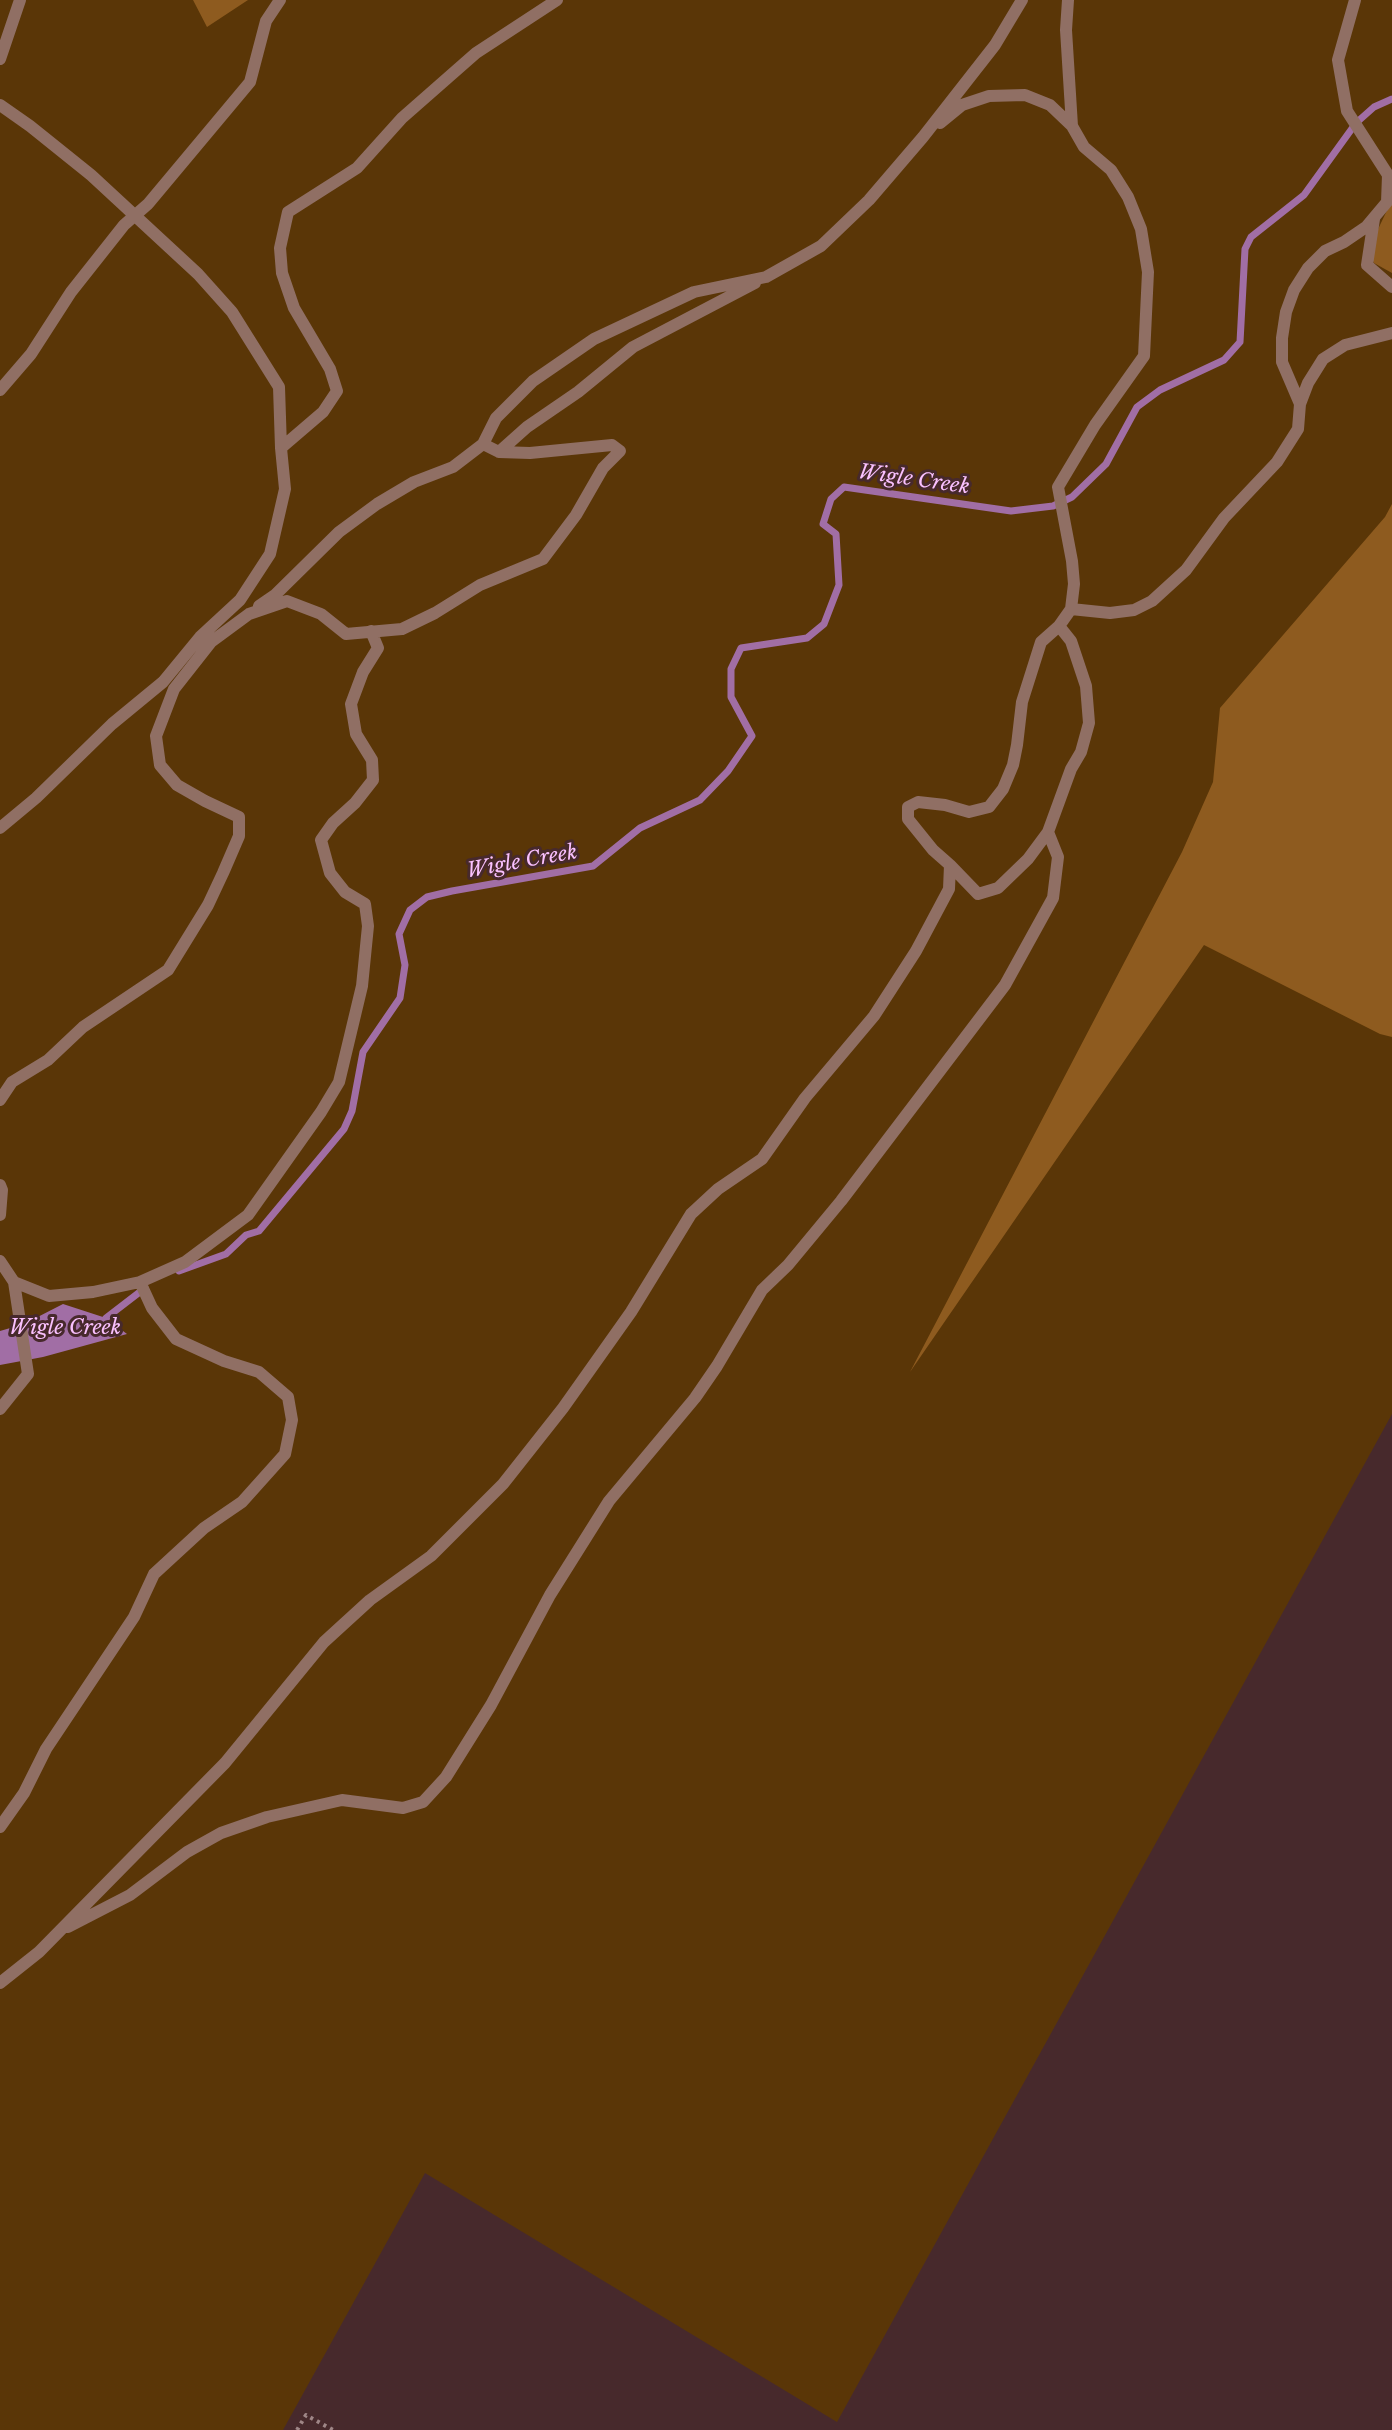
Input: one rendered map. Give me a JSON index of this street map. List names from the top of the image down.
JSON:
{
  "water": ["Wigle Creek"]
}
